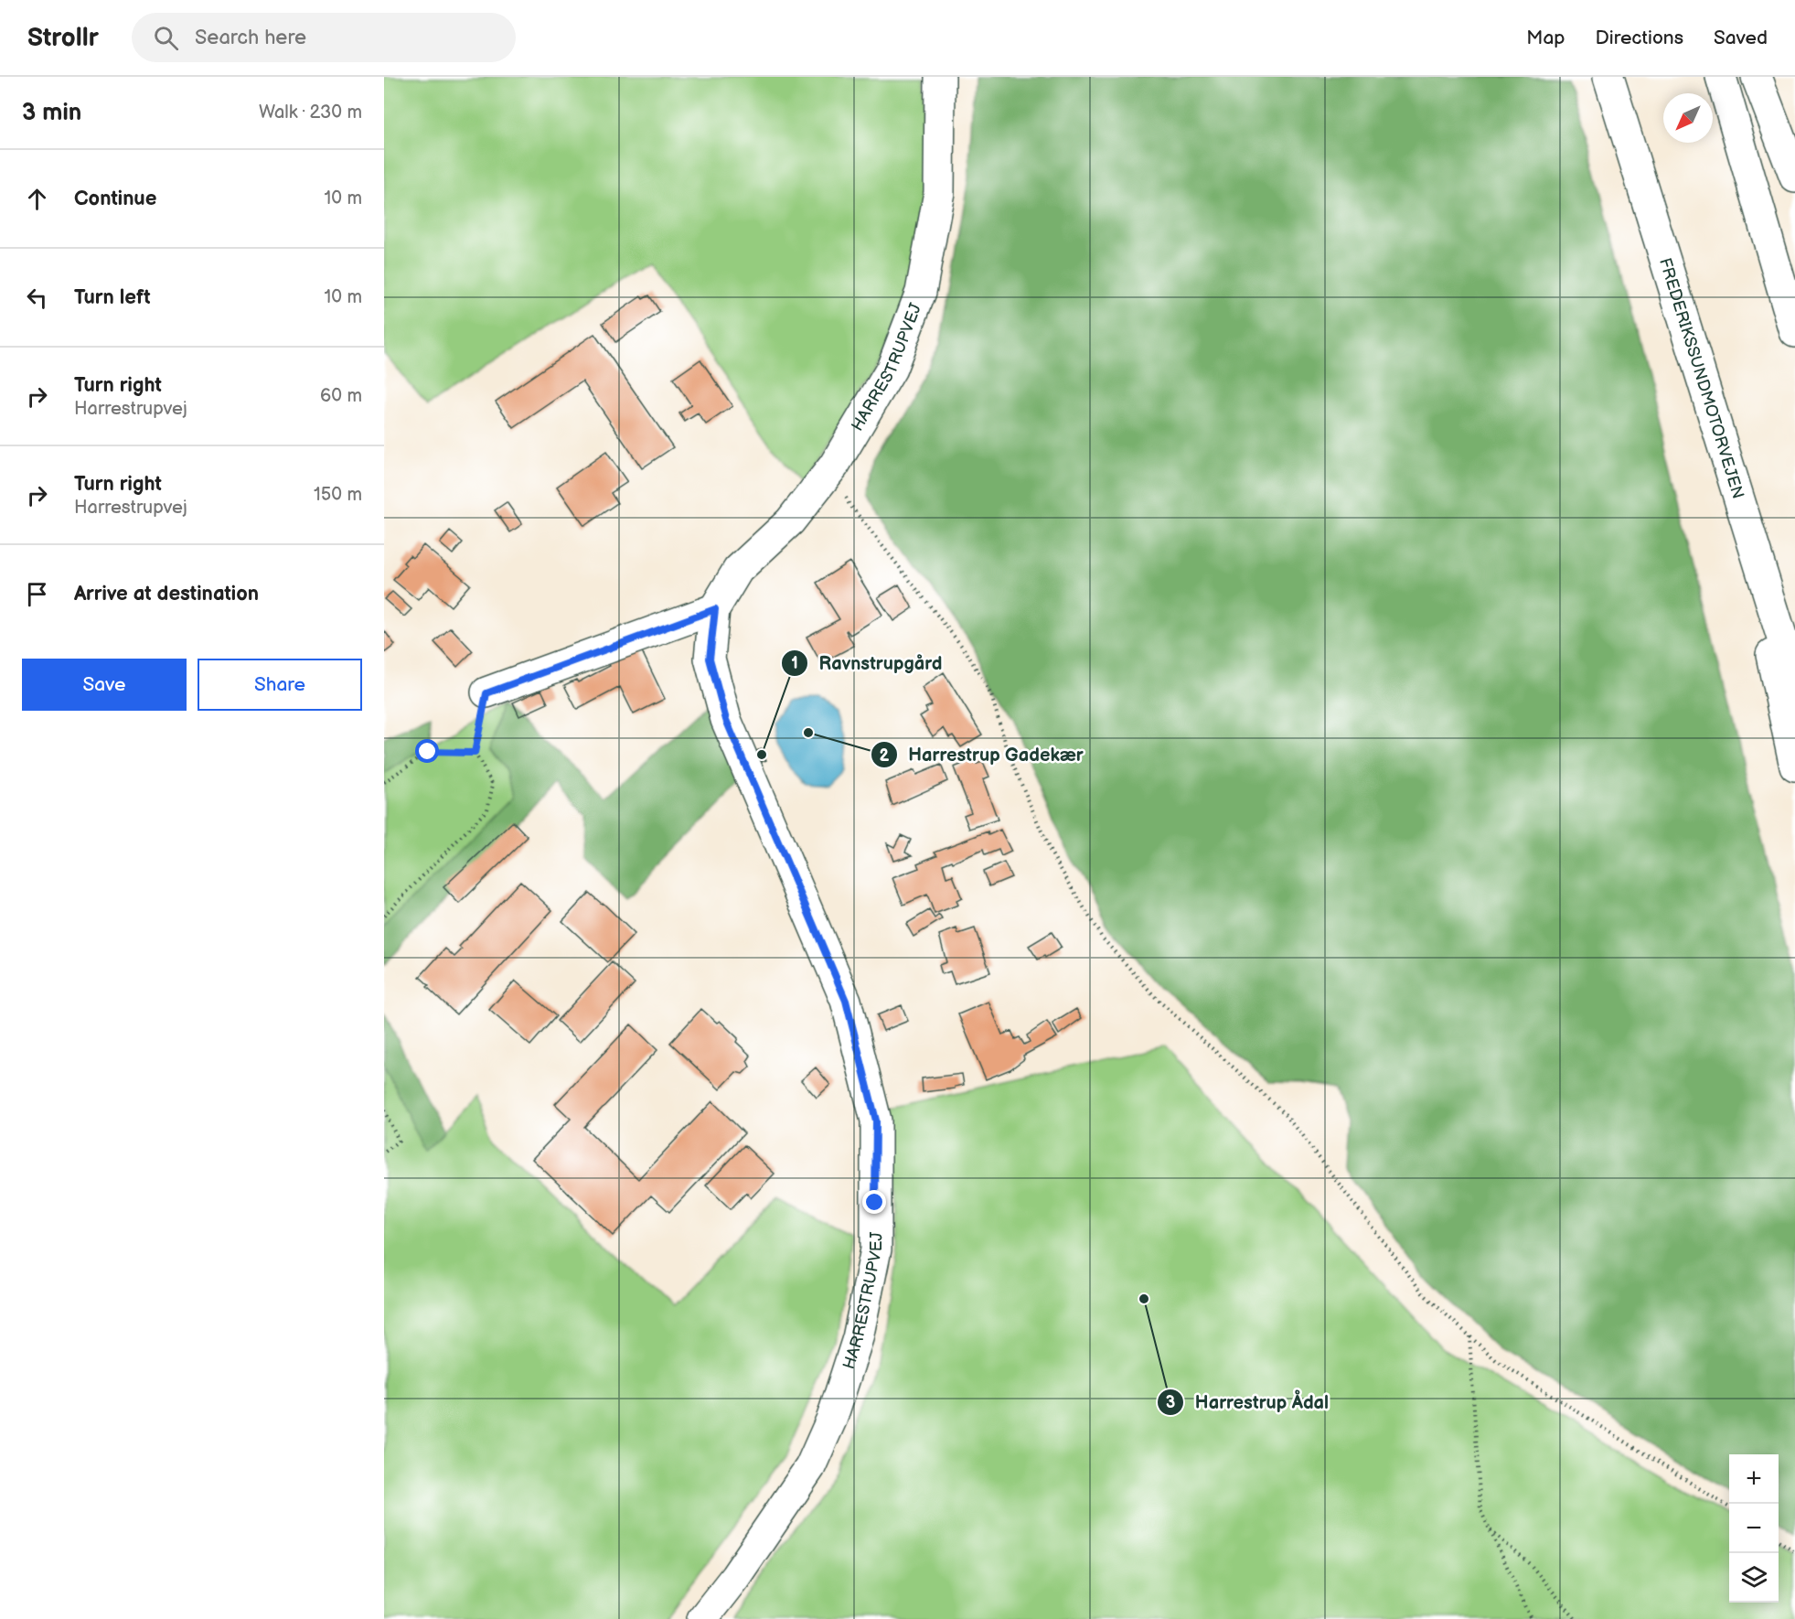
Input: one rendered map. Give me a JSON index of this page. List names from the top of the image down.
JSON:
{
  "streets": {
    "main road": ["HARRESTRUPVEJ", "FREDERIKSSUNDMOTORVEJEN"]
  },
  "places": ["Harrestrup Gadekær", "Ravnstrupgård", "Harrestrup Ådal"],
  "north": "bottom left",
  "page": {
    "header": "Strollr",
    "search": "Search here",
    "nav": ["Map", "Directions", "Saved"],
    "heading": ["3 min", "Walk · 230 m"],
    "list": [
      ["Continue", "10 m"],
      ["Turn left", "10 m"],
      ["Turn right", "Harrestrupvej", "60 m"],
      ["Turn right", "Harrestrupvej", "150 m"],
      "Arrive at destination"
    ],
    "buttons": ["Save", "Share"],
    "map_buttons": ["+", "−"]
  }
}
